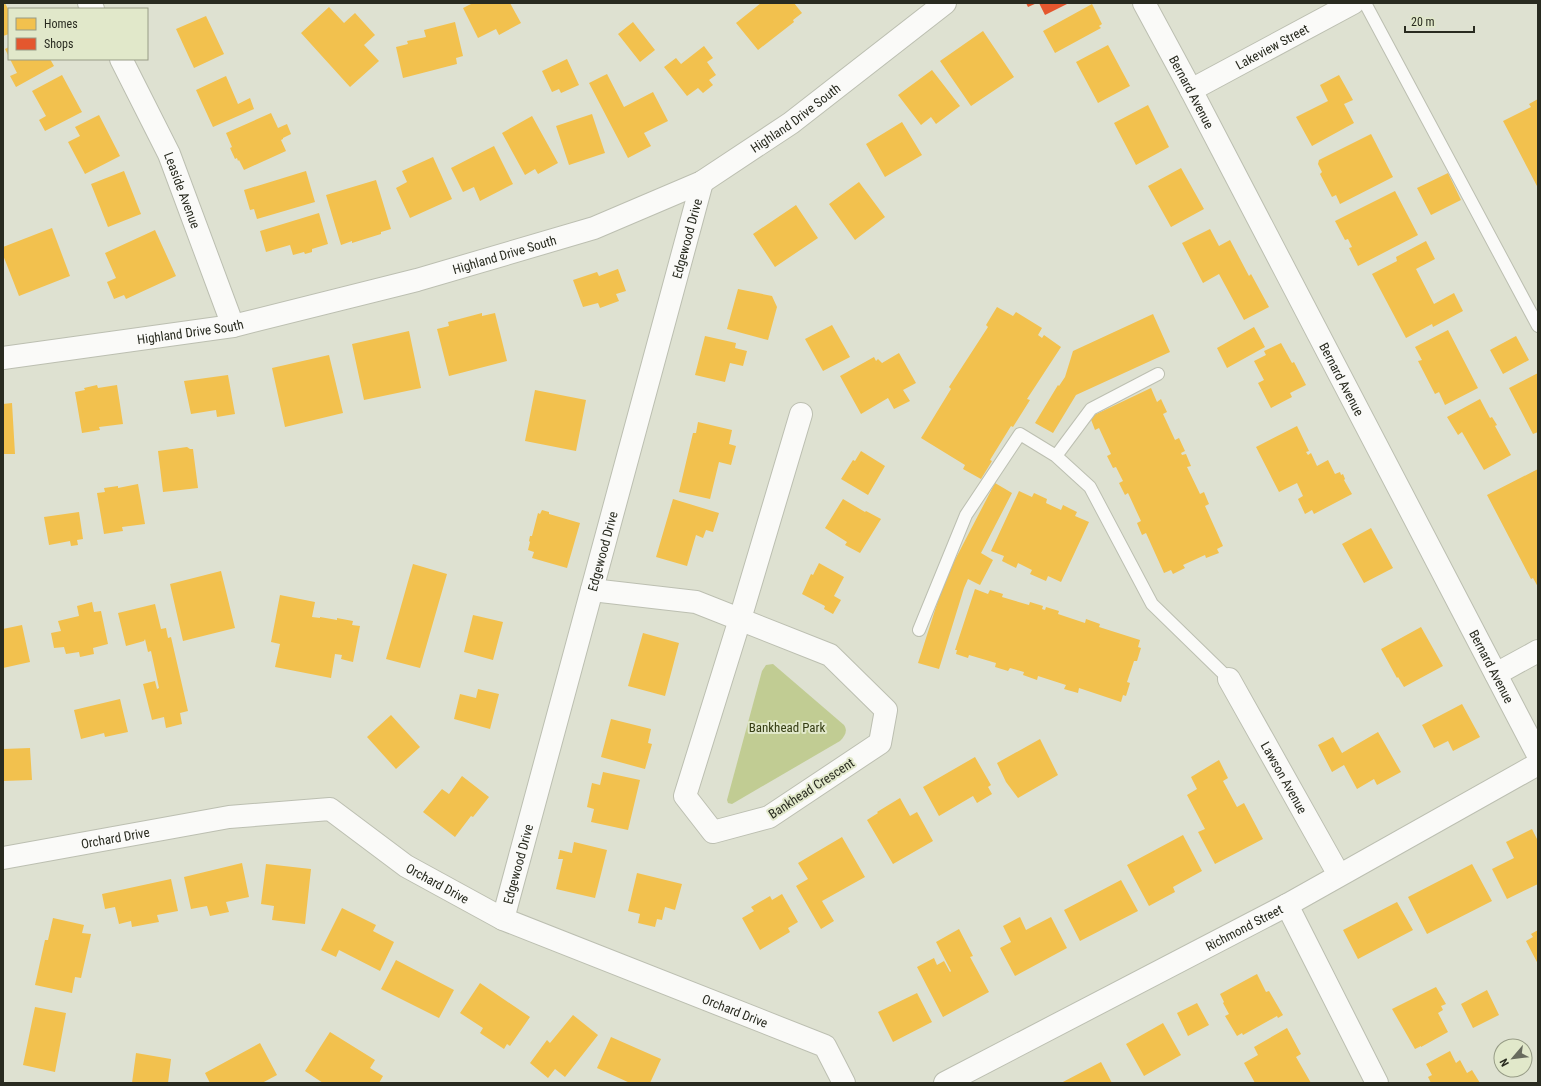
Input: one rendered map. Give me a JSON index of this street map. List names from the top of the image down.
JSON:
{
  "streets": {
    "street": [
      "Lakeview Street",
      "Bernard Avenue",
      "Highland Drive South",
      "Leaside Avenue",
      "Edgewood Drive",
      "Lawson Avenue",
      "Bankhead Crescent",
      "Orchard Drive",
      "Richmond Street"
    ]
  },
  "crossings": [
    ["Lakeview Street", "Bernard Avenue"],
    ["Highland Drive South", "Leaside Avenue"],
    ["Highland Drive South", "Edgewood Drive"],
    ["Edgewood Drive", "Bankhead Crescent"],
    ["Edgewood Drive", "Orchard Drive"],
    ["Lawson Avenue", "Richmond Street"]
  ],
  "parks": ["Bankhead Park"],
  "legend": ["Homes", "Shops"],
  "scale_bar": "20 m",
  "north": "bottom left"
}
